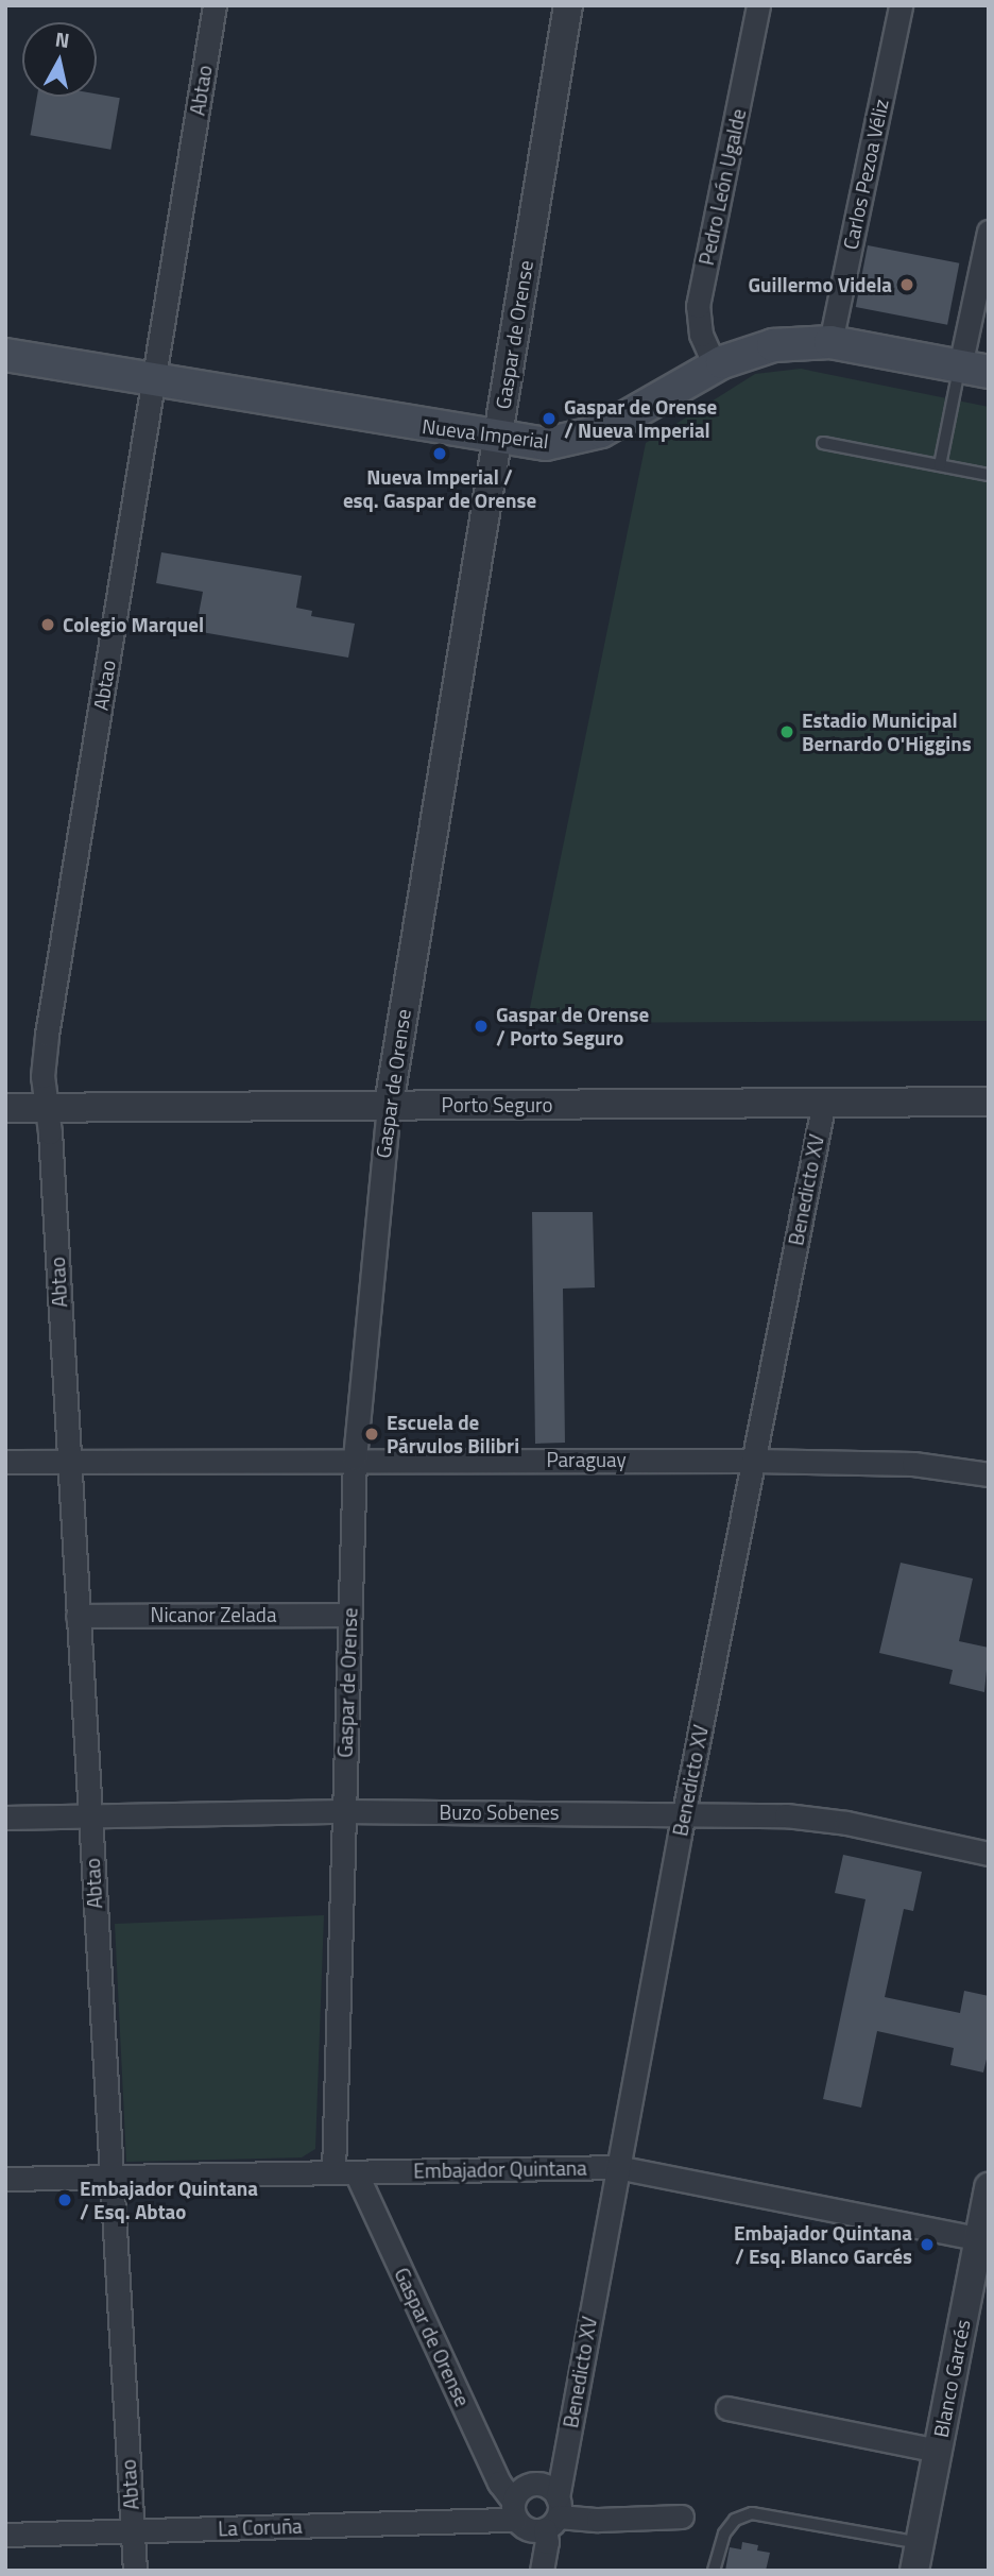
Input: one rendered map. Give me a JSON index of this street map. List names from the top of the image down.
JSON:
{
  "streets": {
    "main road": ["Nueva Imperial"],
    "street": [
      "Abtao",
      "Carlos Pezoa Véliz",
      "Pedro León Ugalde",
      "Gaspar de Orense",
      "Porto Seguro",
      "Benedicto XV",
      "Paraguay",
      "Nicanor Zelada",
      "Buzo Sobenes",
      "Embajador Quintana",
      "Blanco Garcés",
      "La Coruña"
    ]
  },
  "crossings": [
    ["Abtao", "Nueva Imperial"],
    ["Abtao", "Porto Seguro"],
    ["Abtao", "Paraguay"],
    ["Abtao", "Nicanor Zelada"],
    ["Abtao", "Buzo Sobenes"],
    ["Abtao", "Embajador Quintana"],
    ["Abtao", "La Coruña"],
    ["Carlos Pezoa Véliz", "Nueva Imperial"],
    ["Pedro León Ugalde", "Nueva Imperial"],
    ["Gaspar de Orense", "Nueva Imperial"],
    ["Gaspar de Orense", "Porto Seguro"],
    ["Gaspar de Orense", "Benedicto XV"],
    ["Gaspar de Orense", "Paraguay"],
    ["Gaspar de Orense", "Nicanor Zelada"],
    ["Gaspar de Orense", "Buzo Sobenes"],
    ["Gaspar de Orense", "Embajador Quintana"],
    ["Gaspar de Orense", "La Coruña"],
    ["Porto Seguro", "Benedicto XV"],
    ["Benedicto XV", "Paraguay"],
    ["Benedicto XV", "Buzo Sobenes"],
    ["Benedicto XV", "Embajador Quintana"],
    ["Benedicto XV", "La Coruña"],
    ["Embajador Quintana", "Blanco Garcés"]
  ],
  "places": [
    "Guillermo Videla",
    "Gaspar de Orense / Nueva Imperial",
    "Nueva Imperial / esq. Gaspar de Orense",
    "Colegio Marquel",
    "Estadio Municipal Bernardo O'Higgins",
    "Gaspar de Orense / Porto Seguro",
    "Escuela de Párvulos Bilibri",
    "Embajador Quintana / Esq. Abtao",
    "Embajador Quintana / Esq. Blanco Garcés"
  ],
  "north": "top"
}
